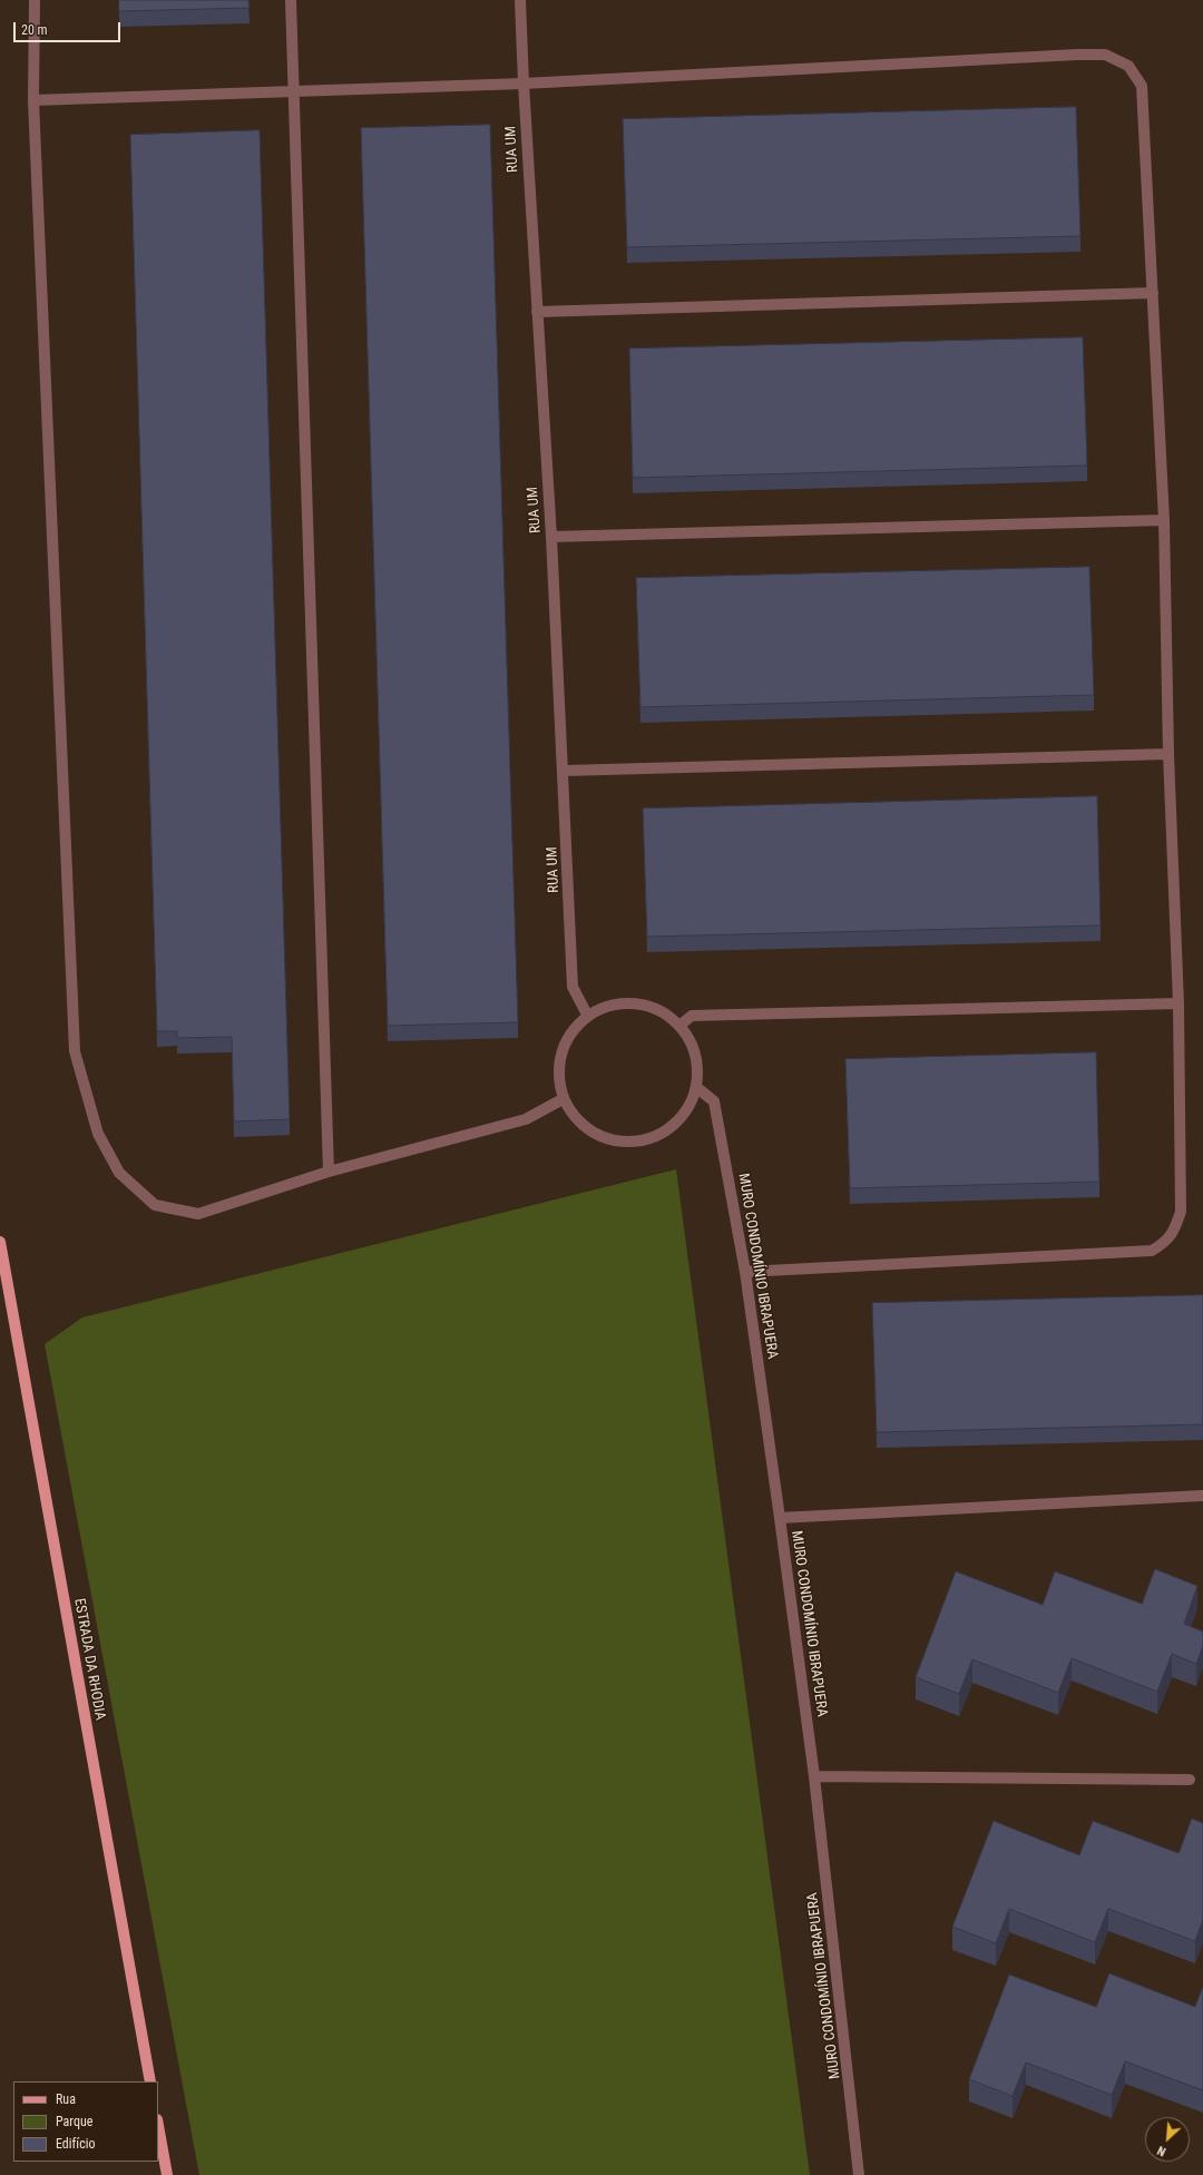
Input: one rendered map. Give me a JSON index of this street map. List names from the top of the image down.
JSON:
{
  "streets": {
    "main road": ["ESTRADA DA RHODIA"],
    "street": ["RUA UM", "MURO CONDOMÍNIO IBRAPUERA"]
  },
  "crossings": [
    ["RUA UM", "MURO CONDOMÍNIO IBRAPUERA"]
  ],
  "legend": ["Rua", "Parque", "Edifício"],
  "scale_bar": "20 m",
  "north": "bottom left"
}
